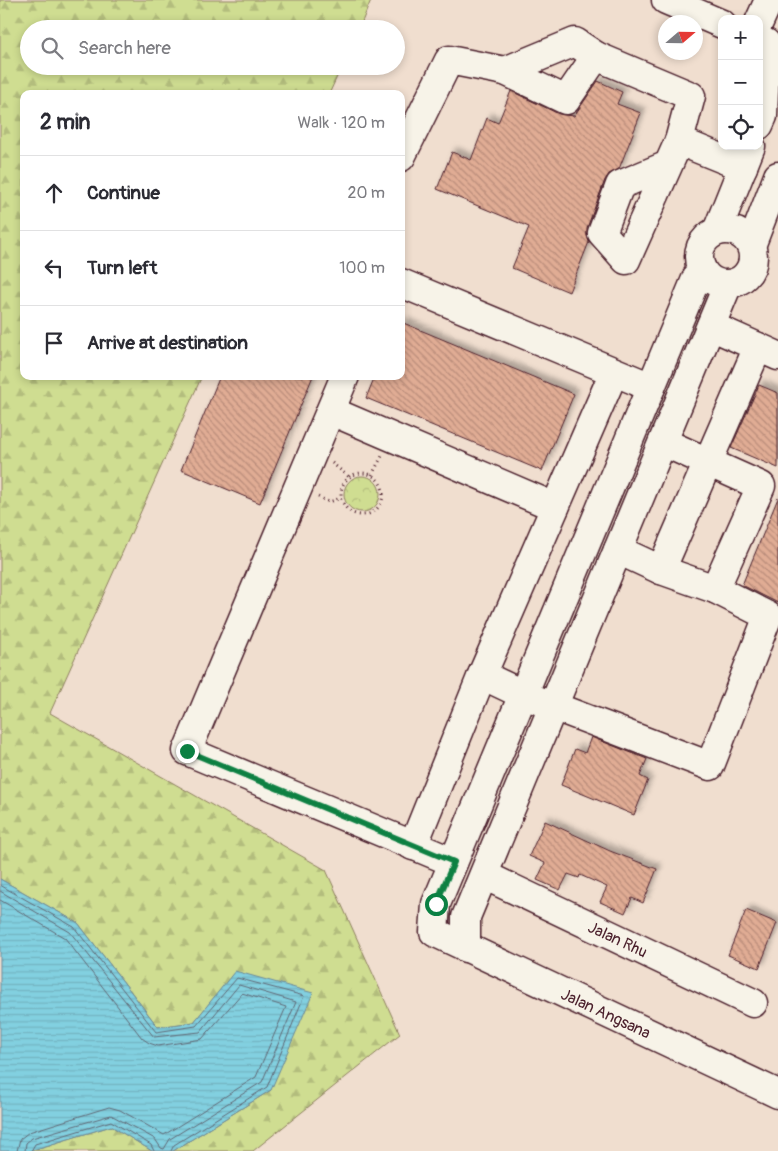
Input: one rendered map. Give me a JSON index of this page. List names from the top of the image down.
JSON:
{
  "streets": {
    "lane": ["Jalan Rhu", "Jalan Angsana"]
  },
  "north": "right",
  "page": {
    "map_buttons": ["+", "−"],
    "search": "Search here",
    "heading": ["2 min", "Walk · 120 m"],
    "list": [
      ["Continue", "20 m"],
      ["Turn left", "100 m"],
      "Arrive at destination"
    ]
  }
}
